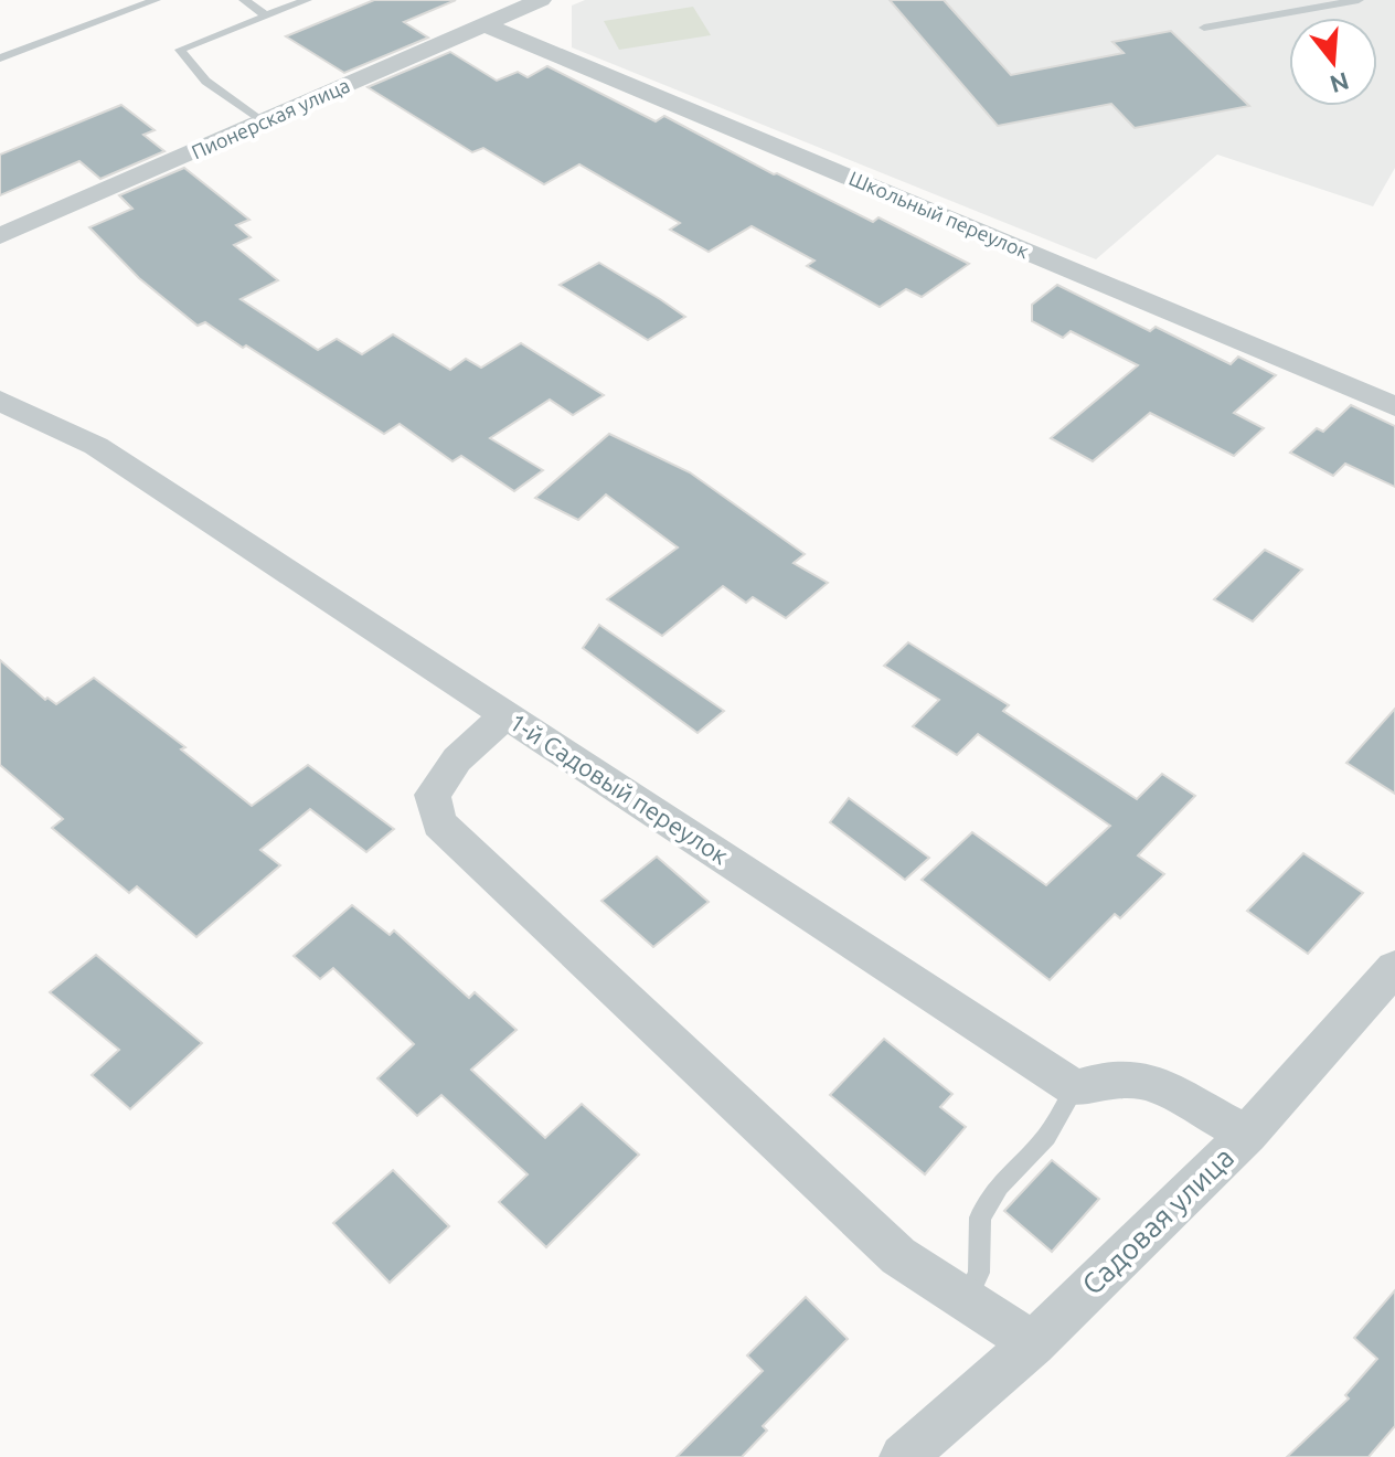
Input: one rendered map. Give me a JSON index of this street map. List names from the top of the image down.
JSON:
{
  "streets": {
    "street": [
      "Пионерская улица",
      "Школьный переулок",
      "1-й Садовый переулок",
      "Садовая улица"
    ]
  },
  "crossings": [
    ["Пионерская улица", "Школьный переулок"]
  ],
  "north": "bottom"
}
